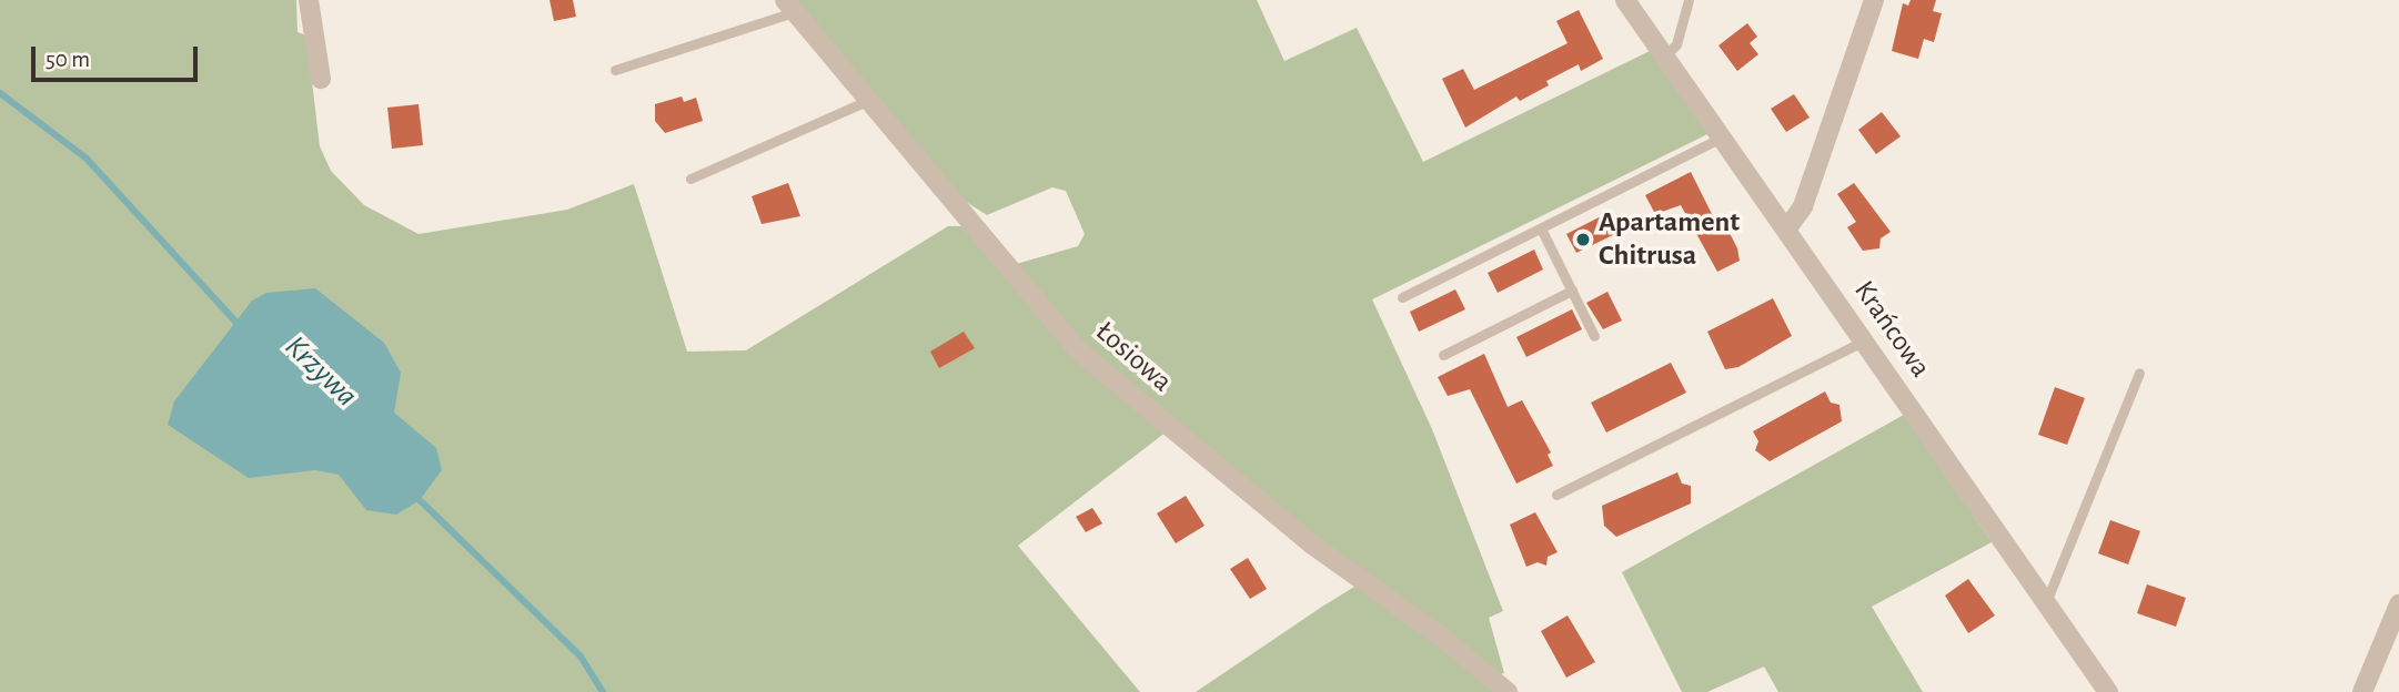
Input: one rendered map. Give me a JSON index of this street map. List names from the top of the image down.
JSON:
{
  "streets": {
    "street": ["Krańcowa", "Łosiowa"]
  },
  "water": ["Krzywa"],
  "places": ["Apartament Chitrusa"],
  "scale_bar": "50 m"
}
